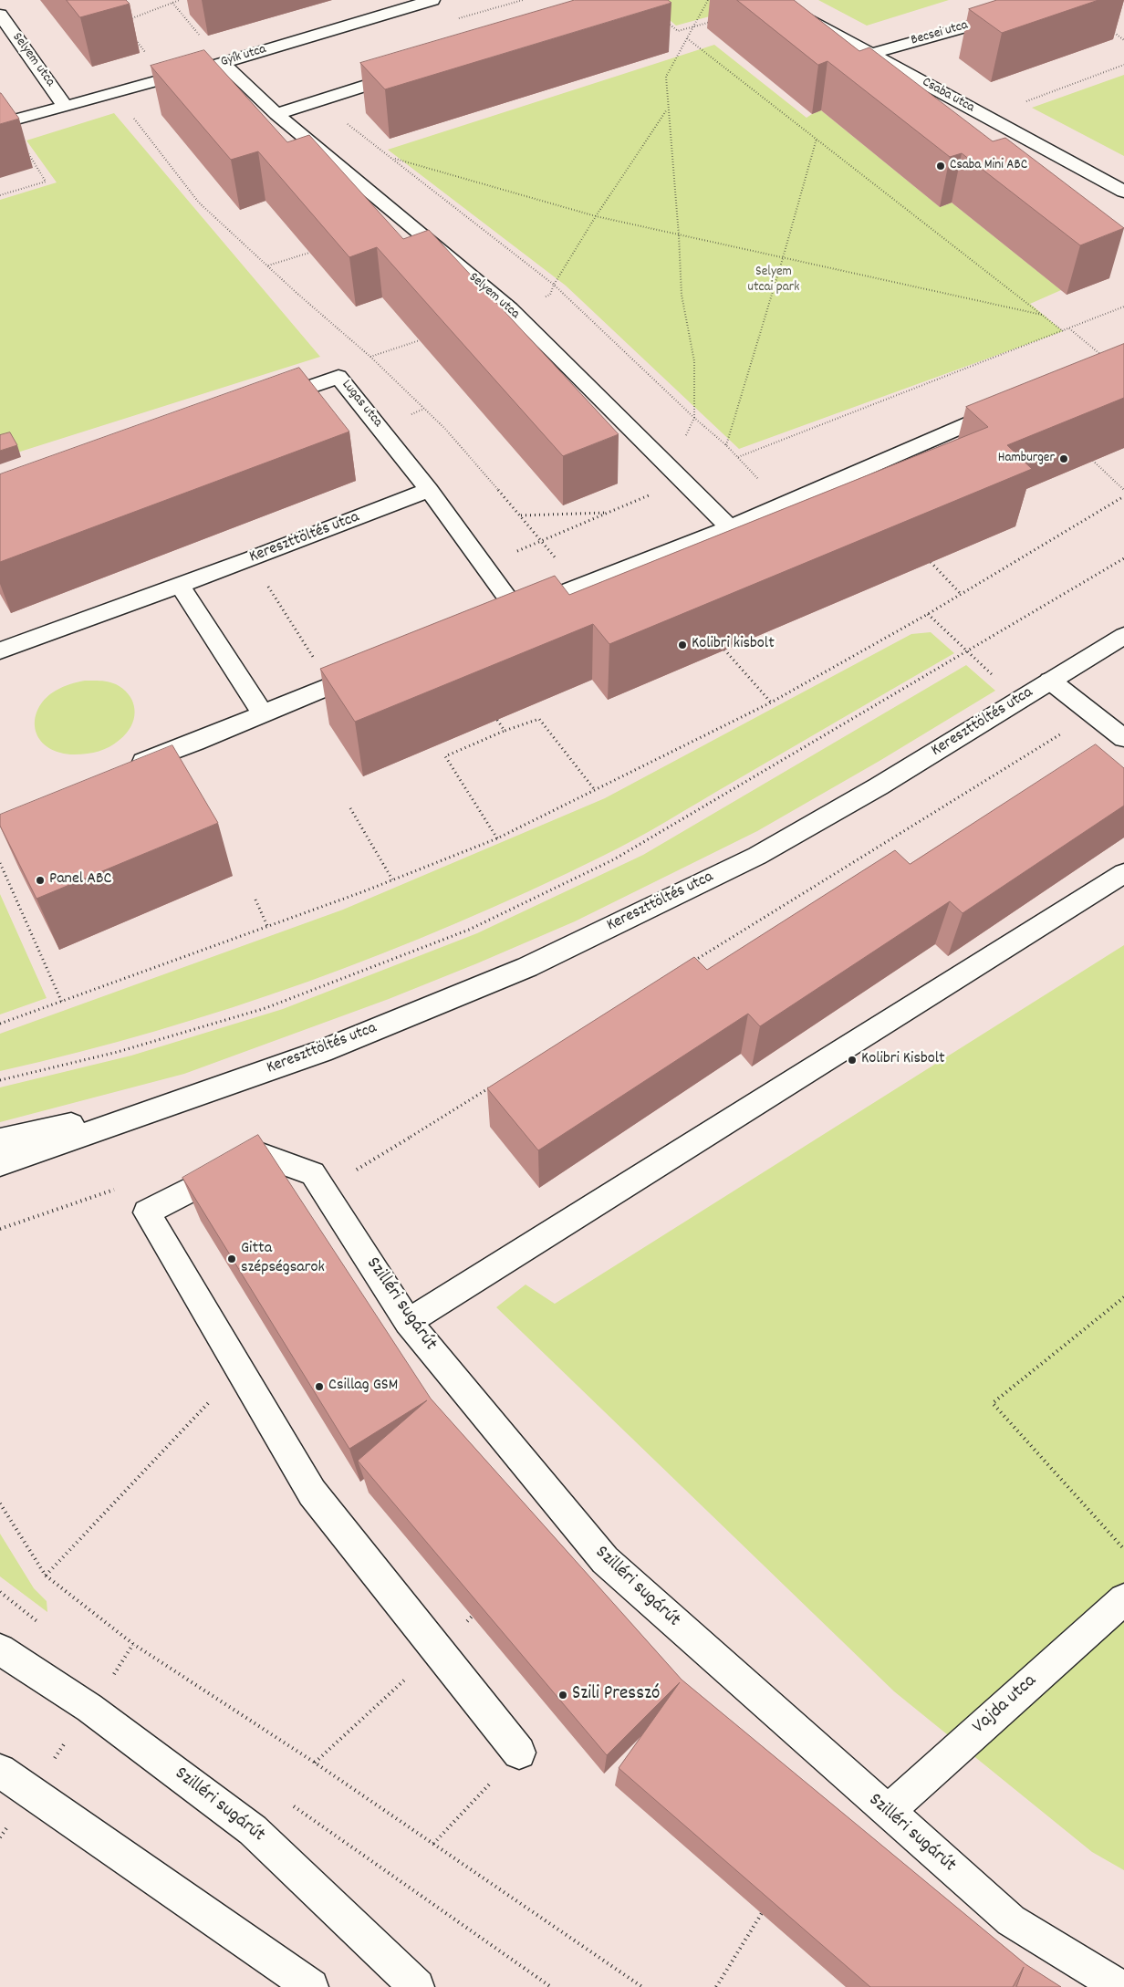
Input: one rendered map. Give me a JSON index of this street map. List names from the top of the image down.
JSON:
{
  "streets": {
    "street": [
      "Becsei utca",
      "Gyík utca",
      "Selyem utca",
      "Csaba utca",
      "Lugas utca",
      "Kereszttöltés utca",
      "Szilléri sugárút",
      "Vajda utca"
    ]
  },
  "crossings": [
    ["Becsei utca", "Csaba utca"],
    ["Gyík utca", "Selyem utca"],
    ["Selyem utca", "Lugas utca"],
    ["Lugas utca", "Kereszttöltés utca"],
    ["Szilléri sugárút", "Vajda utca"]
  ],
  "parks": ["Selyem utcai park"],
  "places": [
    "Csaba Mini ABC",
    "Hamburger",
    "Kolibri kisbolt",
    "Panel ABC",
    "Kolibri Kisbolt",
    "Gitta szépségsarok",
    "Csillag GSM",
    "Szili Presszó"
  ]
}
